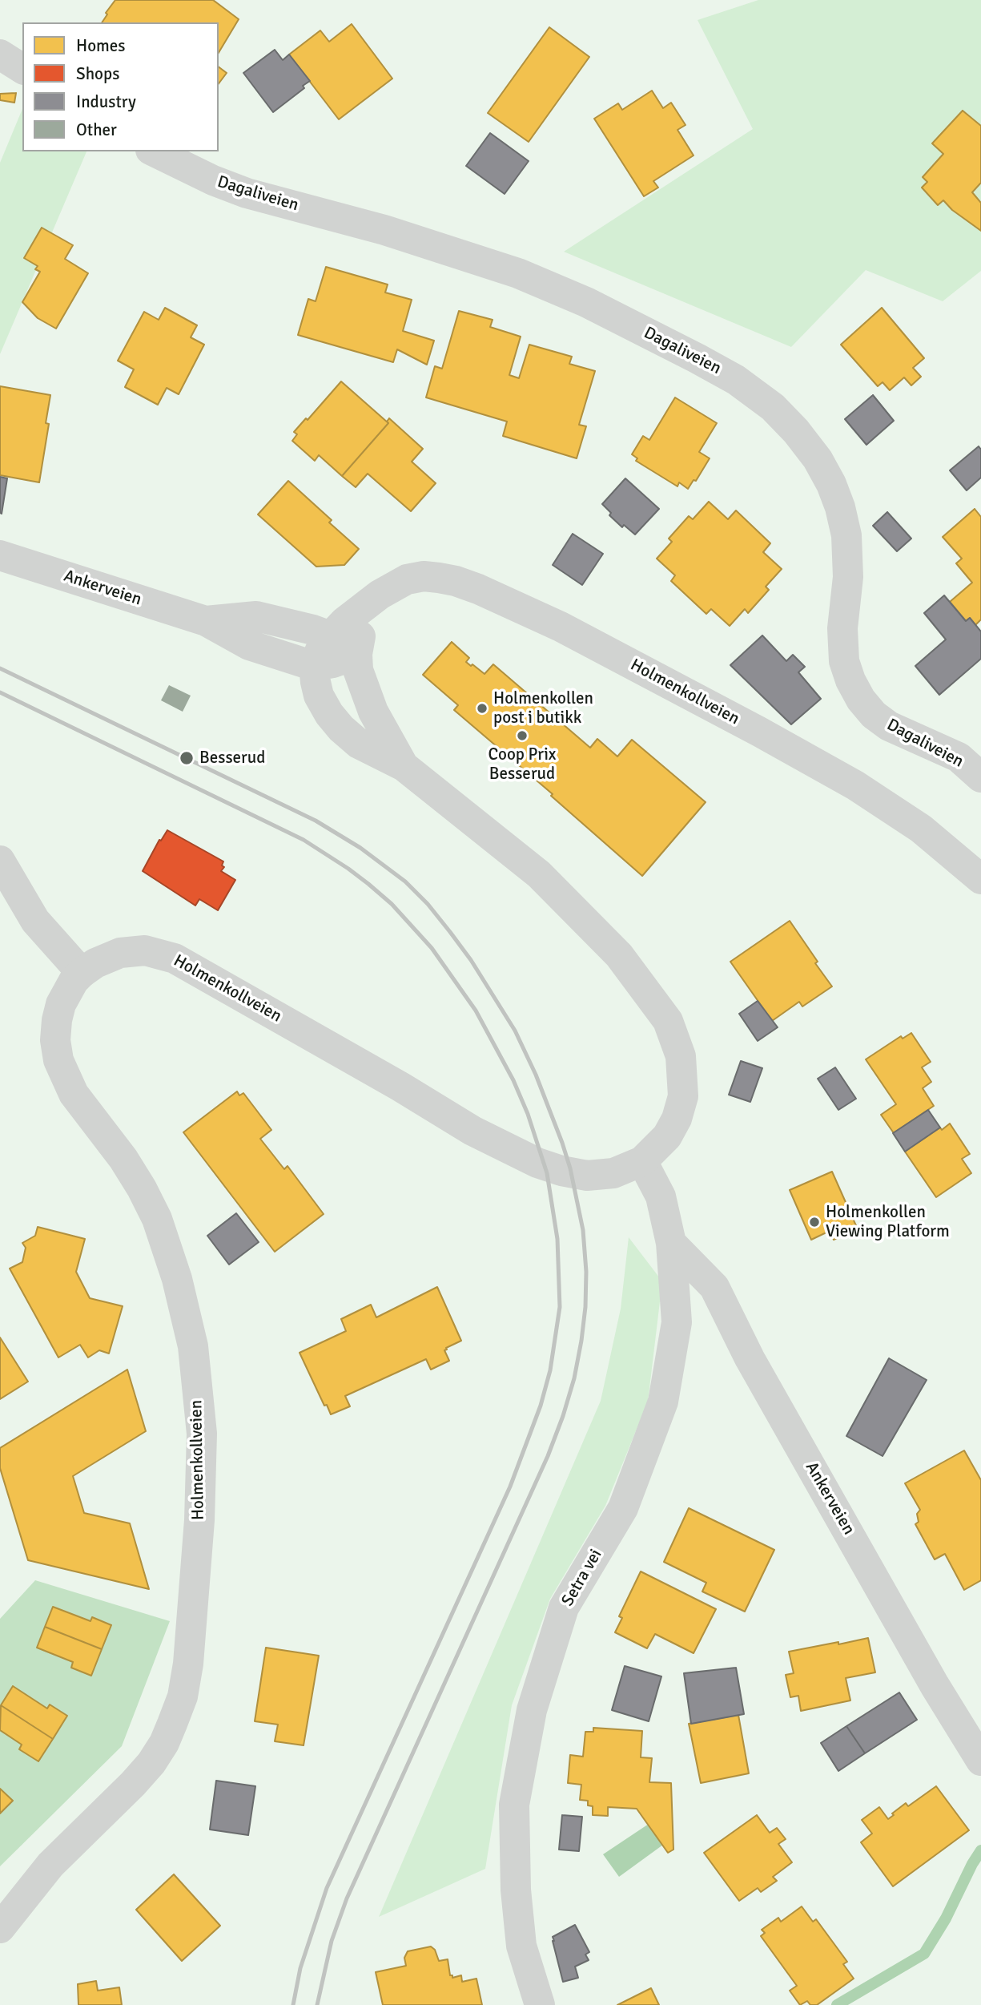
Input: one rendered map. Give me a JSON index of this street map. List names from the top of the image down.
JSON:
{
  "streets": {
    "main road": [
      "Dagaliveien",
      "Ankerveien",
      "Holmenkollveien",
      "Setra vei"
    ]
  },
  "crossings": [
    ["Ankerveien", "Holmenkollveien"],
    ["Ankerveien", "Setra vei"],
    ["Holmenkollveien", "Setra vei"]
  ],
  "places": [
    "Holmenkollen post i butikk",
    "Coop Prix Besserud",
    "Besserud",
    "Holmenkollen Viewing Platform"
  ],
  "legend": [
    "Homes",
    "Shops",
    "Industry",
    "Other"
  ]
}
